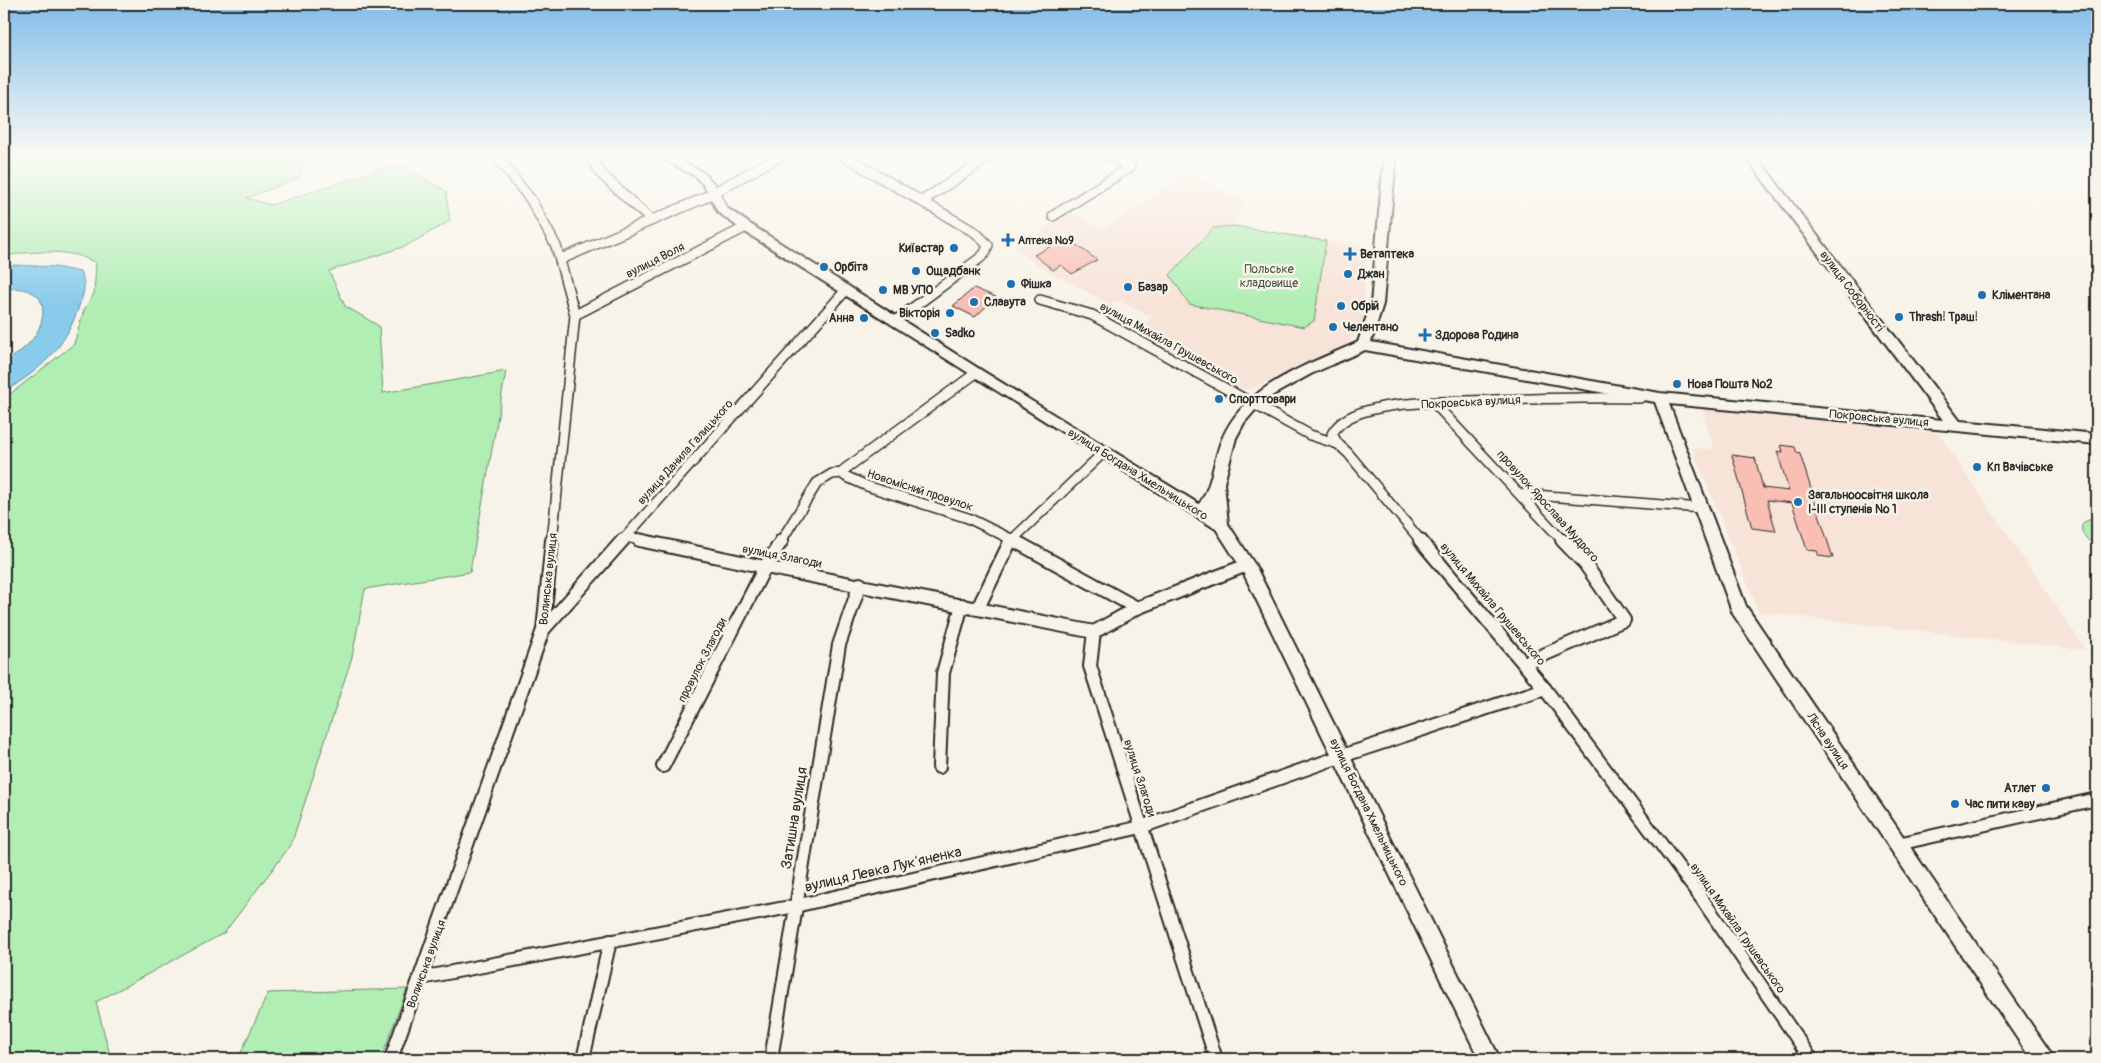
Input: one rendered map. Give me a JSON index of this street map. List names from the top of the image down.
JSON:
{
  "streets": {
    "main road": [
      "вулиця Соборності",
      "Покровська вулиця",
      "вулиця Богдана Хмельницького",
      "Лісна вулиця"
    ],
    "street": [
      "вулиця Воля",
      "вулиця Михайла Грушевського",
      "вулиця Данила Галицького",
      "Новомісний провулок",
      "провулок Ярослава Мудрого",
      "вулиця Злагоди",
      "Волинська вулиця",
      "провулок Злагоди",
      "Затишна вулиця",
      "вулиця Левка Лукʼяненка"
    ]
  },
  "crossings": [
    ["вулиця Воля", "вулиця Богдана Хмельницького"],
    ["вулиця Воля", "Волинська вулиця"],
    ["вулиця Соборності", "Покровська вулиця"],
    ["вулиця Михайла Грушевського", "Покровська вулиця"],
    ["вулиця Михайла Грушевського", "провулок Ярослава Мудрого"],
    ["вулиця Михайла Грушевського", "вулиця Левка Лукʼяненка"],
    ["Покровська вулиця", "провулок Ярослава Мудрого"],
    ["Покровська вулиця", "Лісна вулиця"],
    ["вулиця Данила Галицького", "вулиця Богдана Хмельницького"],
    ["вулиця Данила Галицького", "вулиця Злагоди"],
    ["вулиця Данила Галицького", "Волинська вулиця"],
    ["вулиця Богдана Хмельницького", "Новомісний провулок"],
    ["вулиця Богдана Хмельницького", "вулиця Левка Лукʼяненка"],
    ["Новомісний провулок", "провулок Злагоди"],
    ["вулиця Злагоди", "провулок Злагоди"],
    ["вулиця Злагоди", "Затишна вулиця"],
    ["вулиця Злагоди", "вулиця Левка Лукʼяненка"],
    ["Волинська вулиця", "вулиця Левка Лукʼяненка"],
    ["Затишна вулиця", "вулиця Левка Лукʼяненка"]
  ],
  "parks": ["Польське кладовище"],
  "places": {
    "health": ["Аптека №9", "Ветаптека", "Здорова Родина"],
    "other": [
      "Київстар",
      "Орбіта",
      "Ощадбанк",
      "Джан",
      "Фішка",
      "Базар",
      "МВ УПО",
      "Кліментана",
      "Славута",
      "Обрій",
      "Вікторія",
      "Thrash! Траш!",
      "Анна",
      "Челентано",
      "Sadko",
      "Нова Пошта №2",
      "Спорттовари",
      "Кп Вачівське",
      "Загальноосвітня школа І-ІІІ ступенів № 1",
      "Атлет",
      "Час пити каву"
    ]
  }
}
